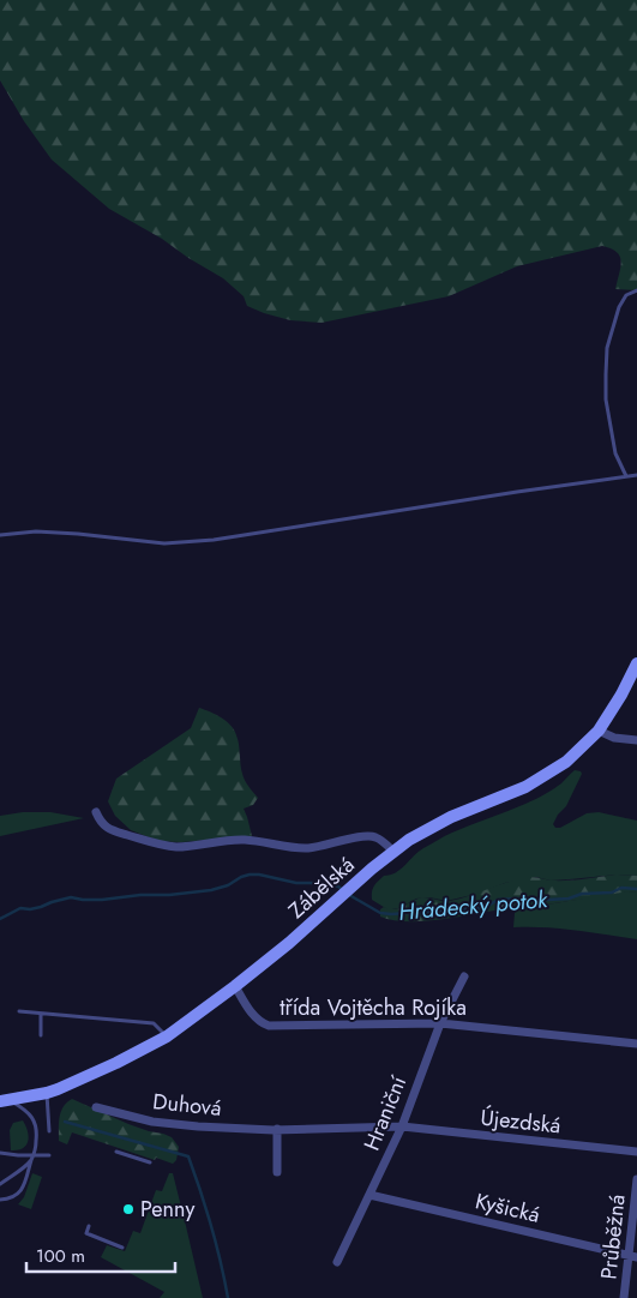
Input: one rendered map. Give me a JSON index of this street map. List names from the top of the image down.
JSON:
{
  "streets": {
    "main road": ["Zábělská"],
    "street": [
      "třída Vojtěcha Rojíka",
      "Duhová",
      "Hraniční",
      "Újezdská",
      "Kyšická",
      "Průběžná"
    ]
  },
  "crossings": [
    ["Zábělská", "třída Vojtěcha Rojíka"],
    ["třída Vojtěcha Rojíka", "Hraniční"],
    ["Duhová", "Hraniční"],
    ["Duhová", "Újezdská"],
    ["Hraniční", "Újezdská"],
    ["Hraniční", "Kyšická"],
    ["Kyšická", "Průběžná"]
  ],
  "water": ["Hrádecký potok"],
  "places": ["Penny"],
  "scale_bar": "100 m"
}
